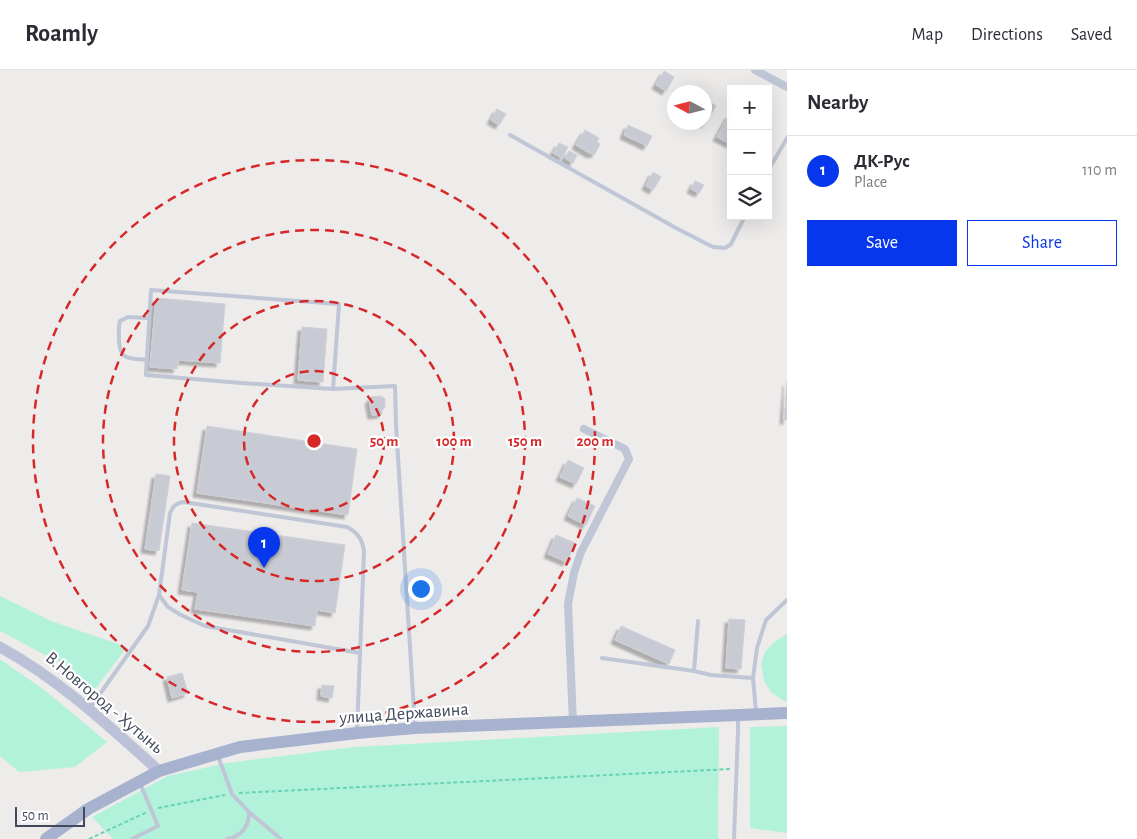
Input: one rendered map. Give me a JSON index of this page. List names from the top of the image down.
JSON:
{
  "streets": {
    "main road": ["улица Державина"],
    "street": ["В.Новгород - Хутынь"]
  },
  "crossings": [
    ["В.Новгород - Хутынь", "улица Державина"]
  ],
  "scale_bar": "50 m",
  "north": "left",
  "page": {
    "header": "Roamly",
    "nav": ["Map", "Directions", "Saved"],
    "heading": "Nearby",
    "map_buttons": ["+", "−"],
    "list": [
      {
        "mark": "1",
        "name": "ДК-Рус",
        "note": "Place",
        "value": "110 m"
      }
    ],
    "buttons": ["Save", "Share"],
    "pins": "1",
    "scale": "50 m"
  },
  "rings": [
    "50 m",
    "100 m",
    "150 m",
    "200 m"
  ]
}
